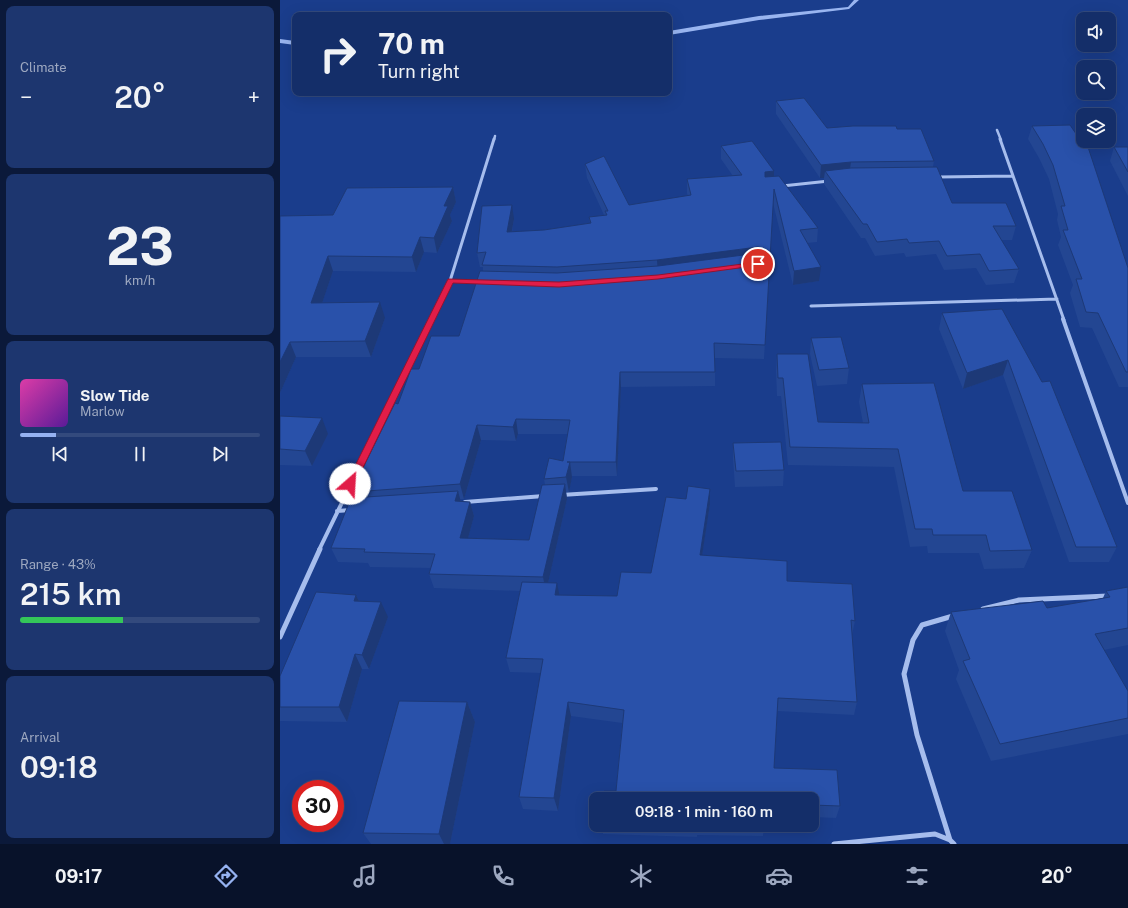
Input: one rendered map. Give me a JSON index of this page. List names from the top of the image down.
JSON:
{
  "page": {
    "tile": [
      "Climate",
      ["23", "km/h"],
      ["Range · 43%", "215 km"],
      ["Arrival", "09:18"]
    ],
    "turn": ["70 m", "Turn right"],
    "heat": ["−", "20°", "+"],
    "song": ["Slow Tide", "Marlow"],
    "limit": "30",
    "trip": "09:18 · 1 min · 160 m",
    "tabs": ["09:17", "20°"]
  }
}
